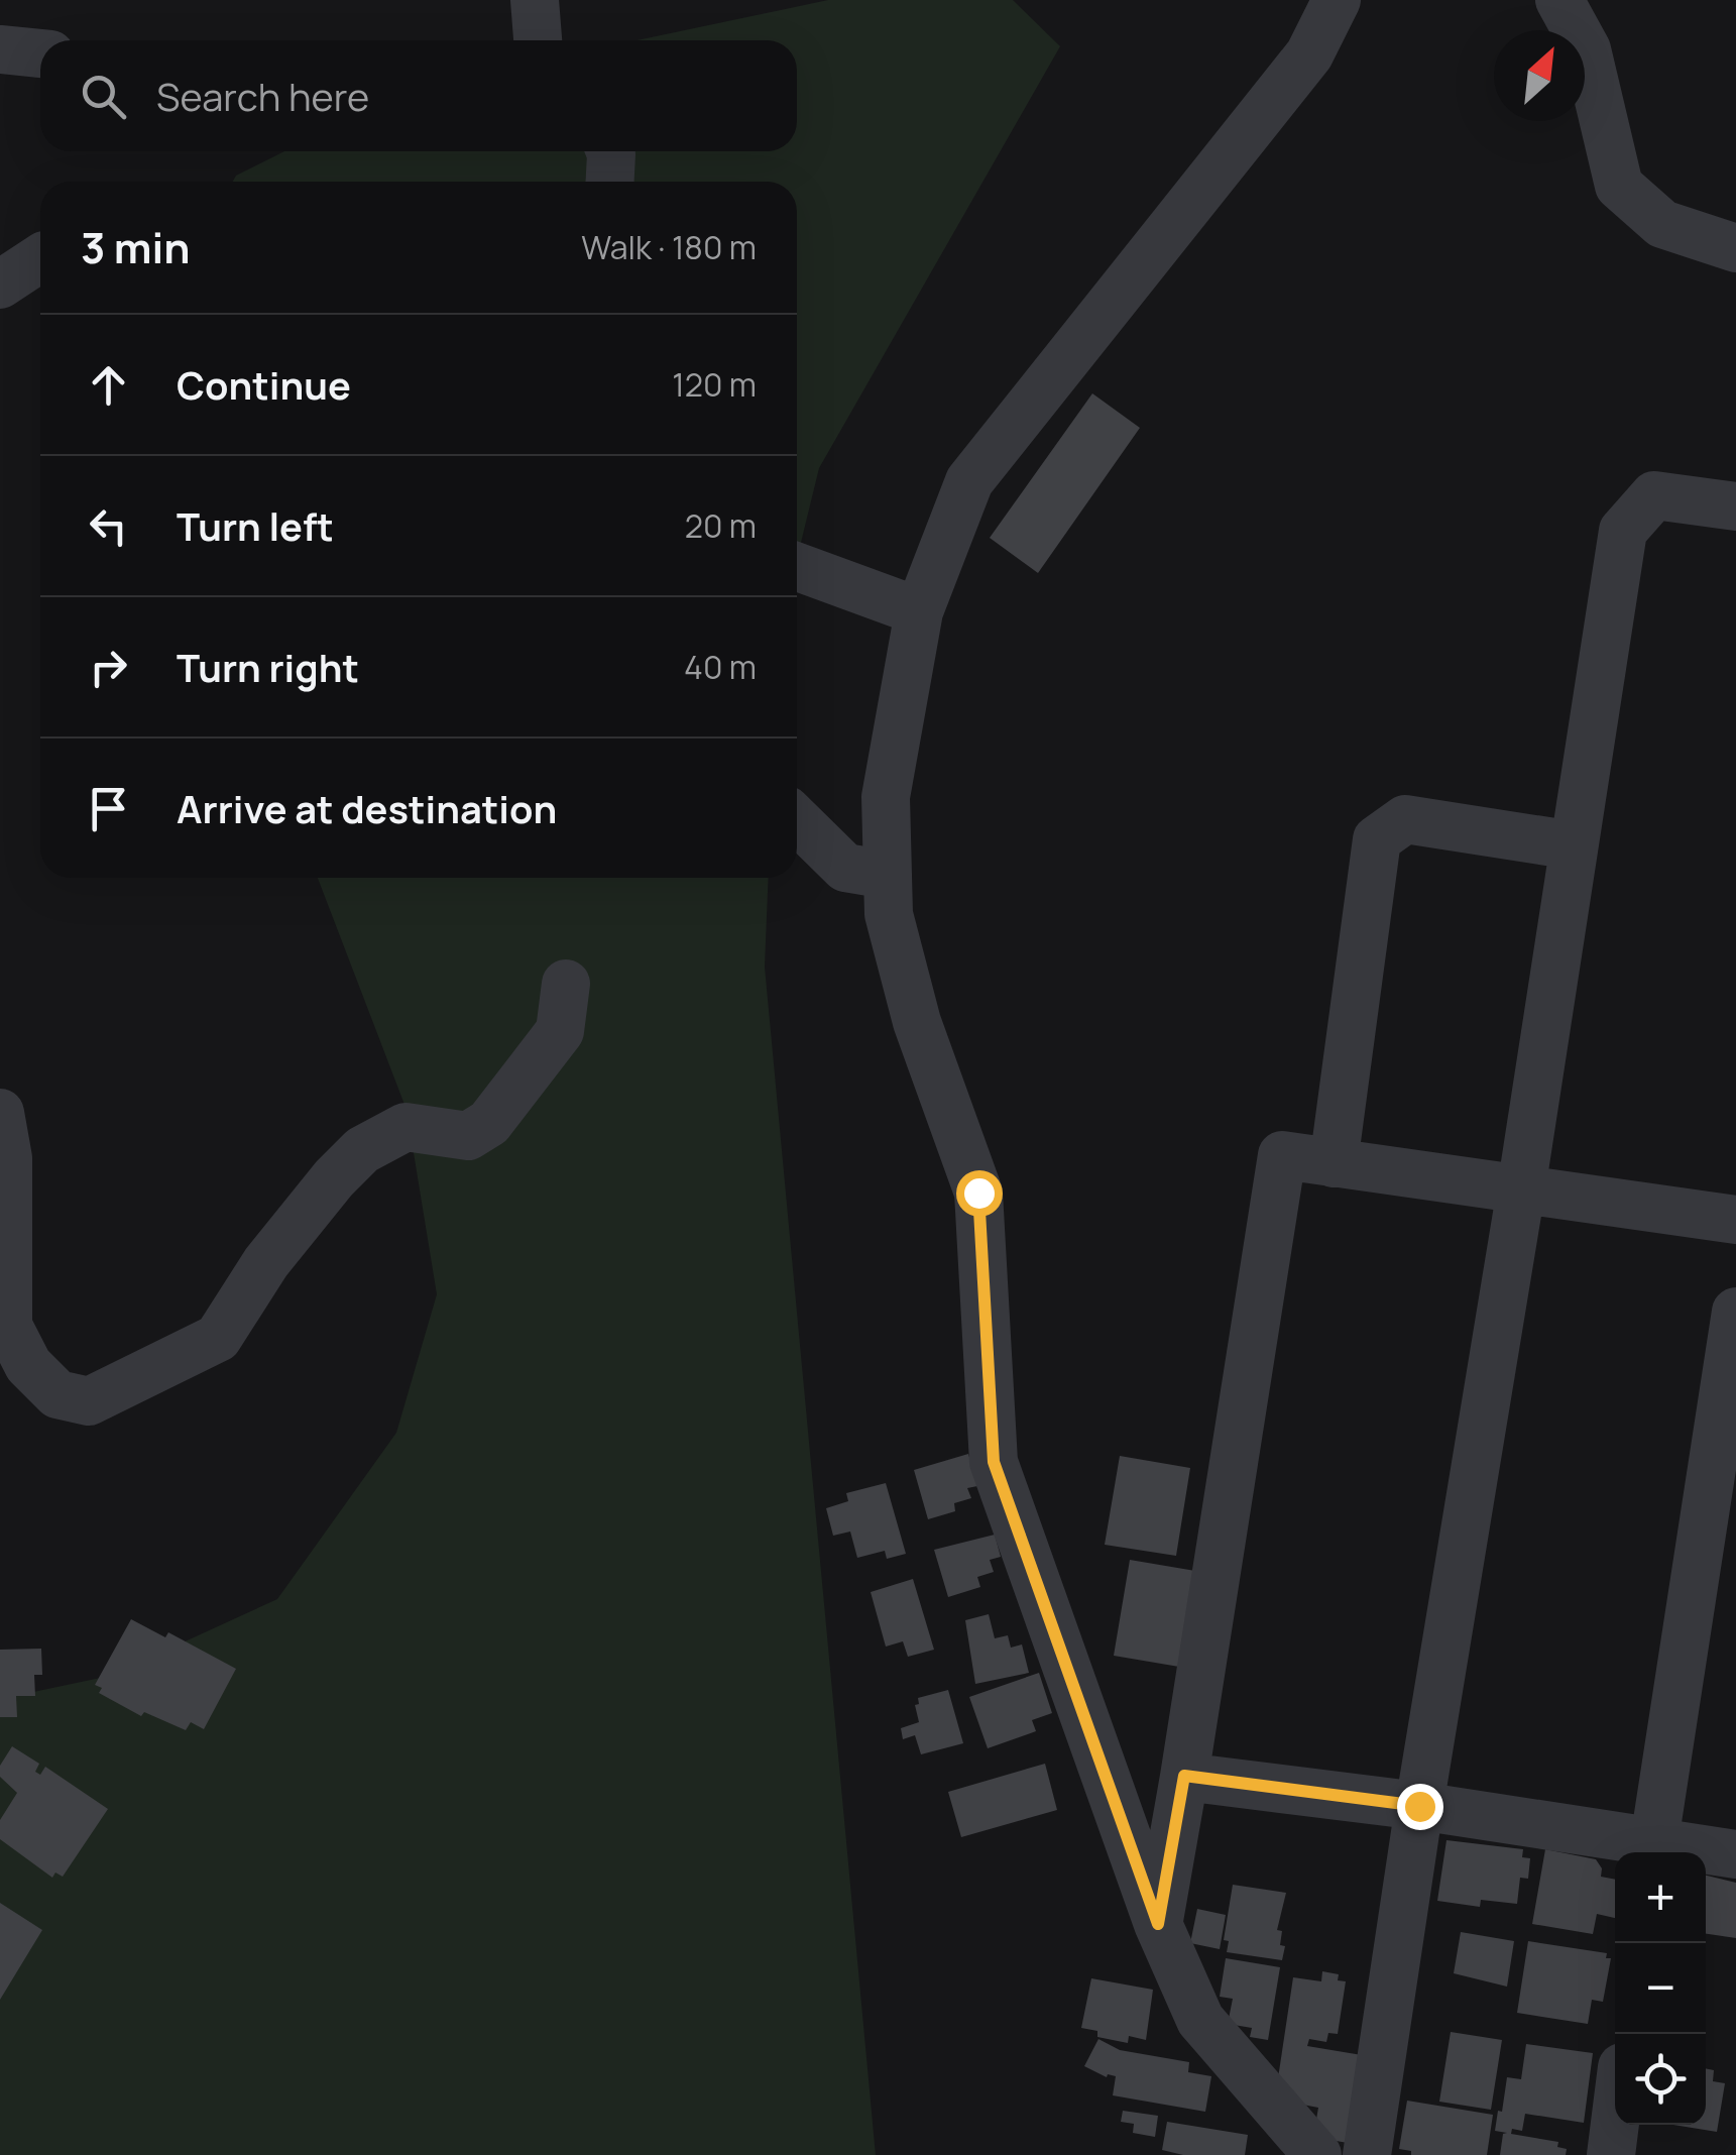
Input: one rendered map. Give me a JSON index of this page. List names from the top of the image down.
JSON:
{
  "north": "top right",
  "page": {
    "search": "Search here",
    "heading": ["3 min", "Walk · 180 m"],
    "list": [
      ["Continue", "120 m"],
      ["Turn left", "20 m"],
      ["Turn right", "40 m"],
      "Arrive at destination"
    ],
    "map_buttons": ["+", "−"]
  }
}
